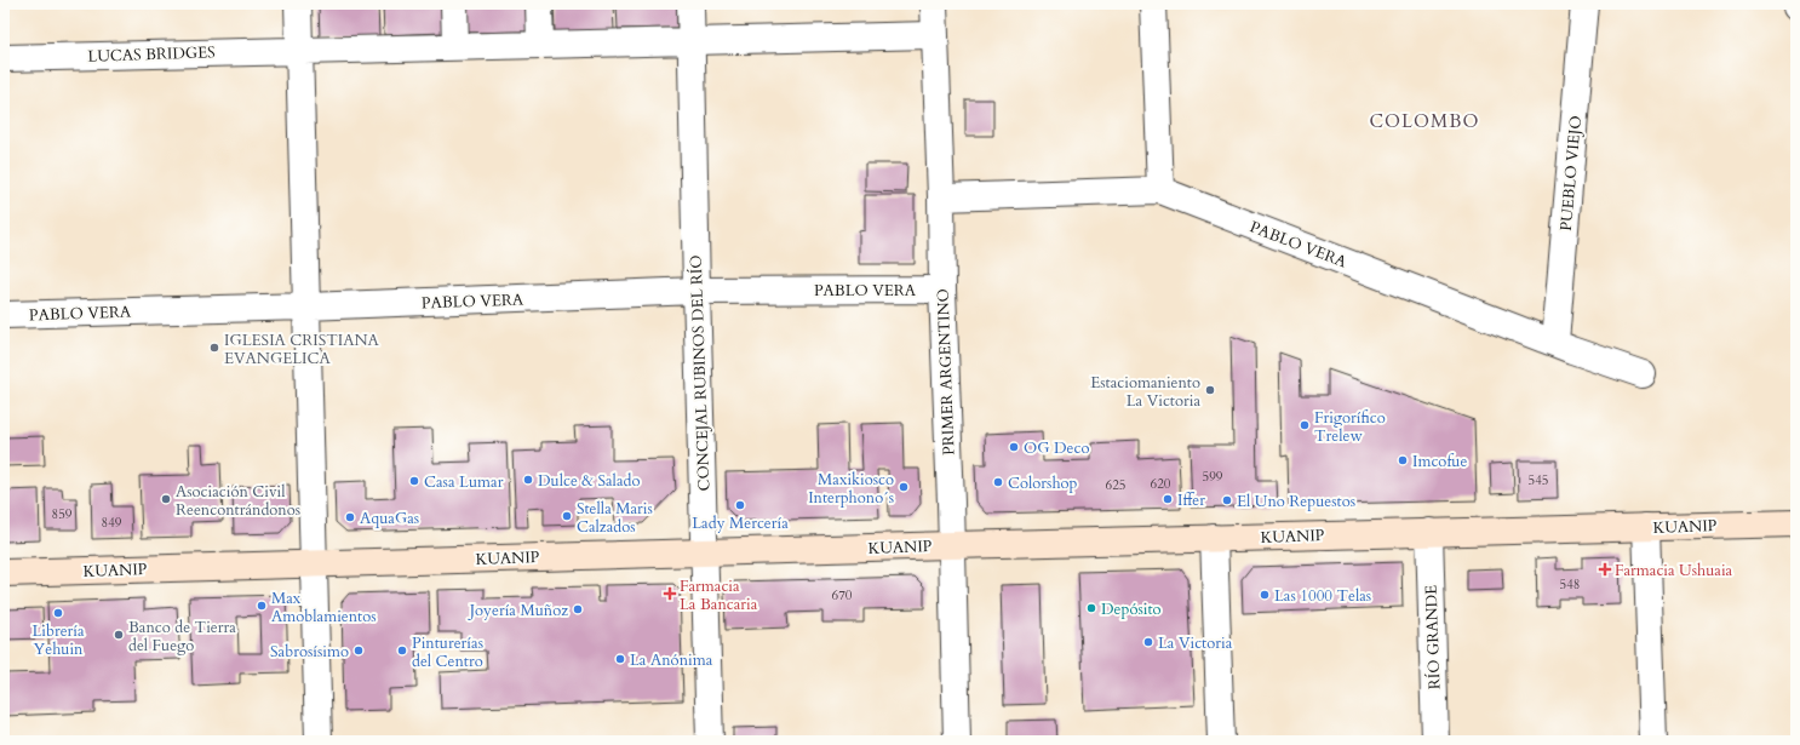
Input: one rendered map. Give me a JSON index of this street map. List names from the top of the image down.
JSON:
{
  "streets": {
    "main road": ["KUANIP"],
    "street": [
      "LUCAS BRIDGES",
      "PUEBLO VIEJO",
      "PABLO VERA",
      "PRIMER ARGENTINO",
      "CONCEJAL RUBINOS DEL RÍO",
      "RÍO GRANDE"
    ]
  },
  "crossings": [
    ["LUCAS BRIDGES", "PRIMER ARGENTINO"],
    ["LUCAS BRIDGES", "CONCEJAL RUBINOS DEL RÍO"],
    ["PUEBLO VIEJO", "PABLO VERA"],
    ["PABLO VERA", "PRIMER ARGENTINO"],
    ["PABLO VERA", "CONCEJAL RUBINOS DEL RÍO"],
    ["PRIMER ARGENTINO", "KUANIP"],
    ["CONCEJAL RUBINOS DEL RÍO", "KUANIP"],
    ["KUANIP", "RÍO GRANDE"]
  ],
  "districts": ["COLOMBO"],
  "places": {
    "other": [
      "IGLESIA CRISTIANA EVANGELICA",
      "Estaciomaniento La Victoria",
      "Frigorífico Trelew",
      "OG Deco",
      "Imcofue",
      "Dulce & Salado",
      "Casa Lumar",
      "Colorshop",
      "Maxikiosco Interphono´s",
      "Asociación Civil Reencontrándonos",
      "Iffer",
      "El Uno Repuestos",
      "Lady Mercería",
      "Stella Maris Calzados",
      "AquaGas",
      "Las 1000 Telas",
      "Max Amoblamientos",
      "Depósito",
      "Joyería Muñoz",
      "Librería Yehuin",
      "Banco de Tierra del Fuego",
      "La Victoria",
      "Sabrosísimo",
      "Pinturerías del Centro",
      "La Anónima"
    ],
    "health": ["Farmacia Ushuaia", "Farmacia La Bancaria"]
  },
  "house_numbers": [
    "599",
    "545",
    "620",
    "625",
    "859",
    "849",
    "548",
    "670"
  ]
}
